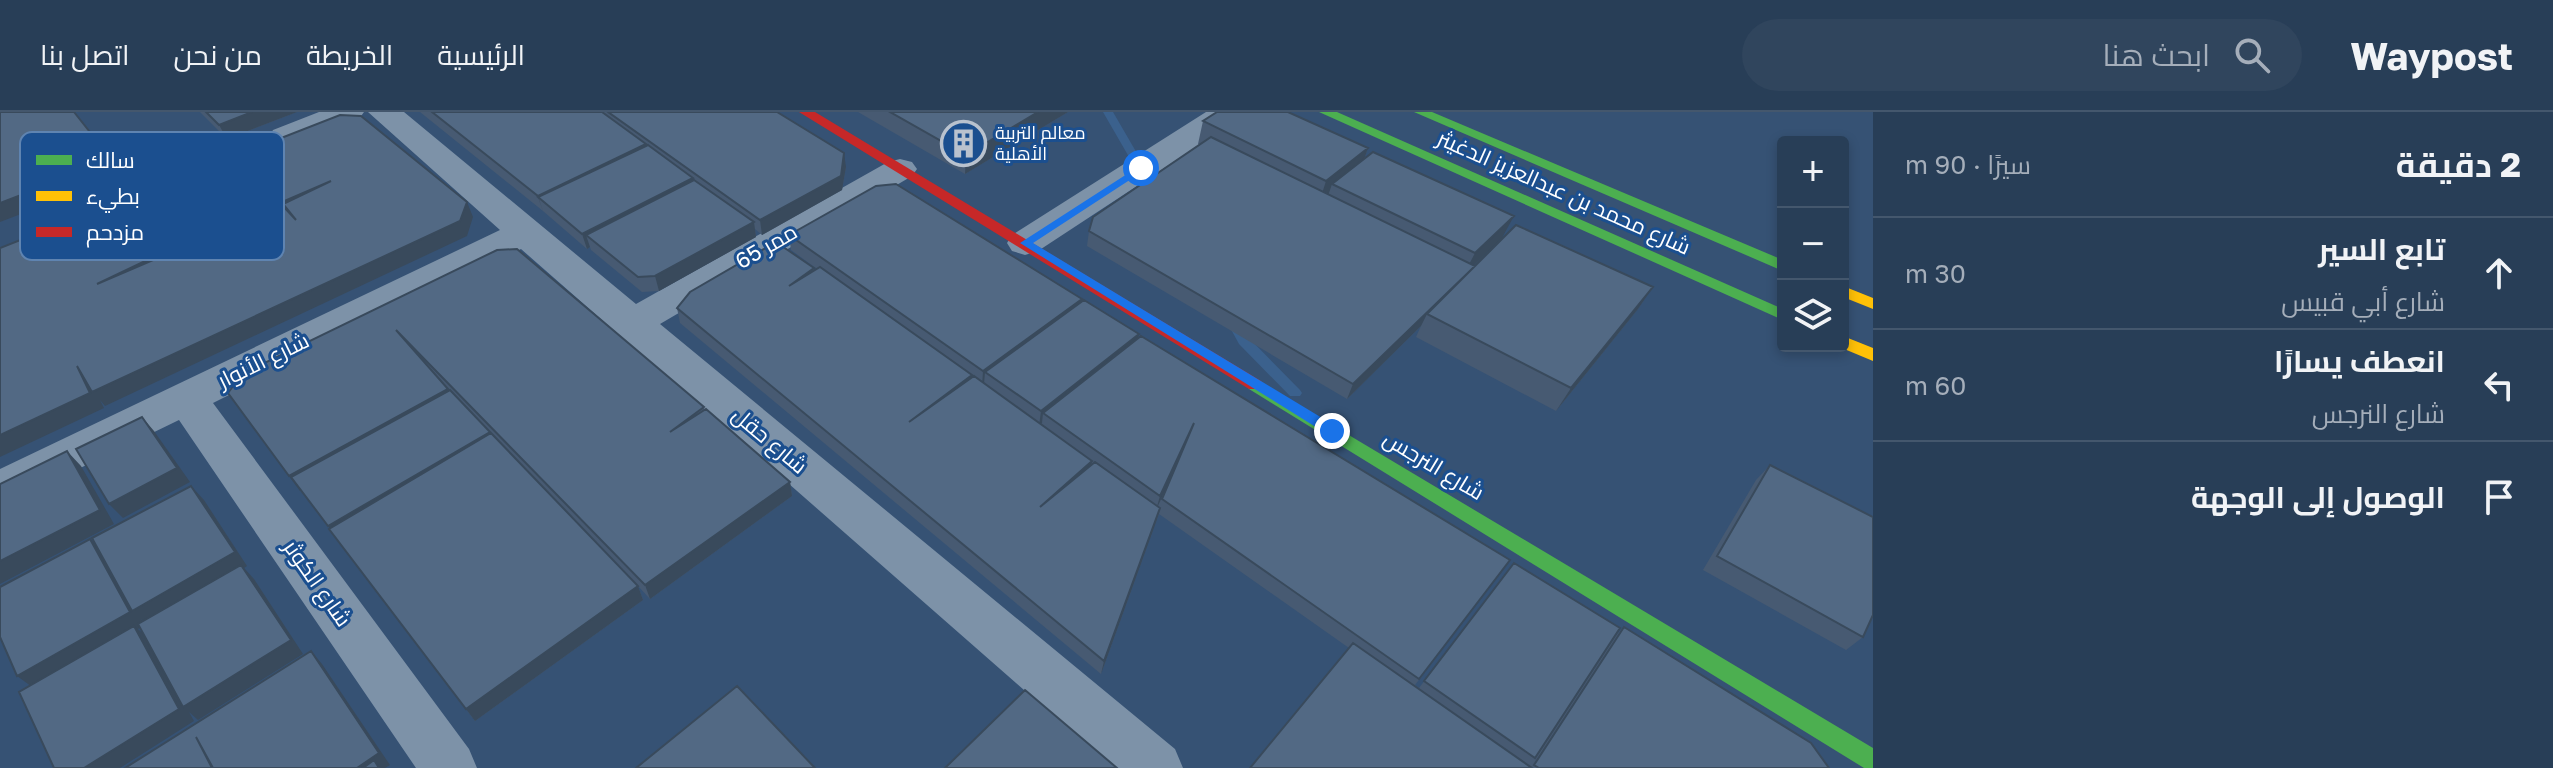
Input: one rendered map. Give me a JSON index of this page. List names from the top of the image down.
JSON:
{
  "streets": {
    "street": [
      "شارع محمد بن عبدالعزيز الدغيثر",
      "ممر 65",
      "شارع الأنوار",
      "شارع حقل",
      "شارع النرجس",
      "شارع الكوثر"
    ]
  },
  "crossings": [
    ["ممر 65", "شارع حقل"],
    ["ممر 65", "شارع النرجس"],
    ["شارع الأنوار", "شارع حقل"],
    ["شارع الأنوار", "شارع الكوثر"]
  ],
  "places": {
    "building": ["معالم التربية الأهلية"]
  },
  "legend": ["سالك", "بطيء", "مزدحم"],
  "page": {
    "header": "Waypost",
    "search": "ابحث هنا",
    "nav": [
      "الرئيسية",
      "الخريطة",
      "من نحن",
      "اتصل بنا"
    ],
    "heading": ["2 دقيقة", "سيرًا · 90 m"],
    "map_buttons": ["+", "−"],
    "list": [
      ["تابع السير", "شارع أبي قبيس", "30 m"],
      ["انعطف يسارًا", "شارع النرجس", "60 m"],
      "الوصول إلى الوجهة"
    ]
  }
}
